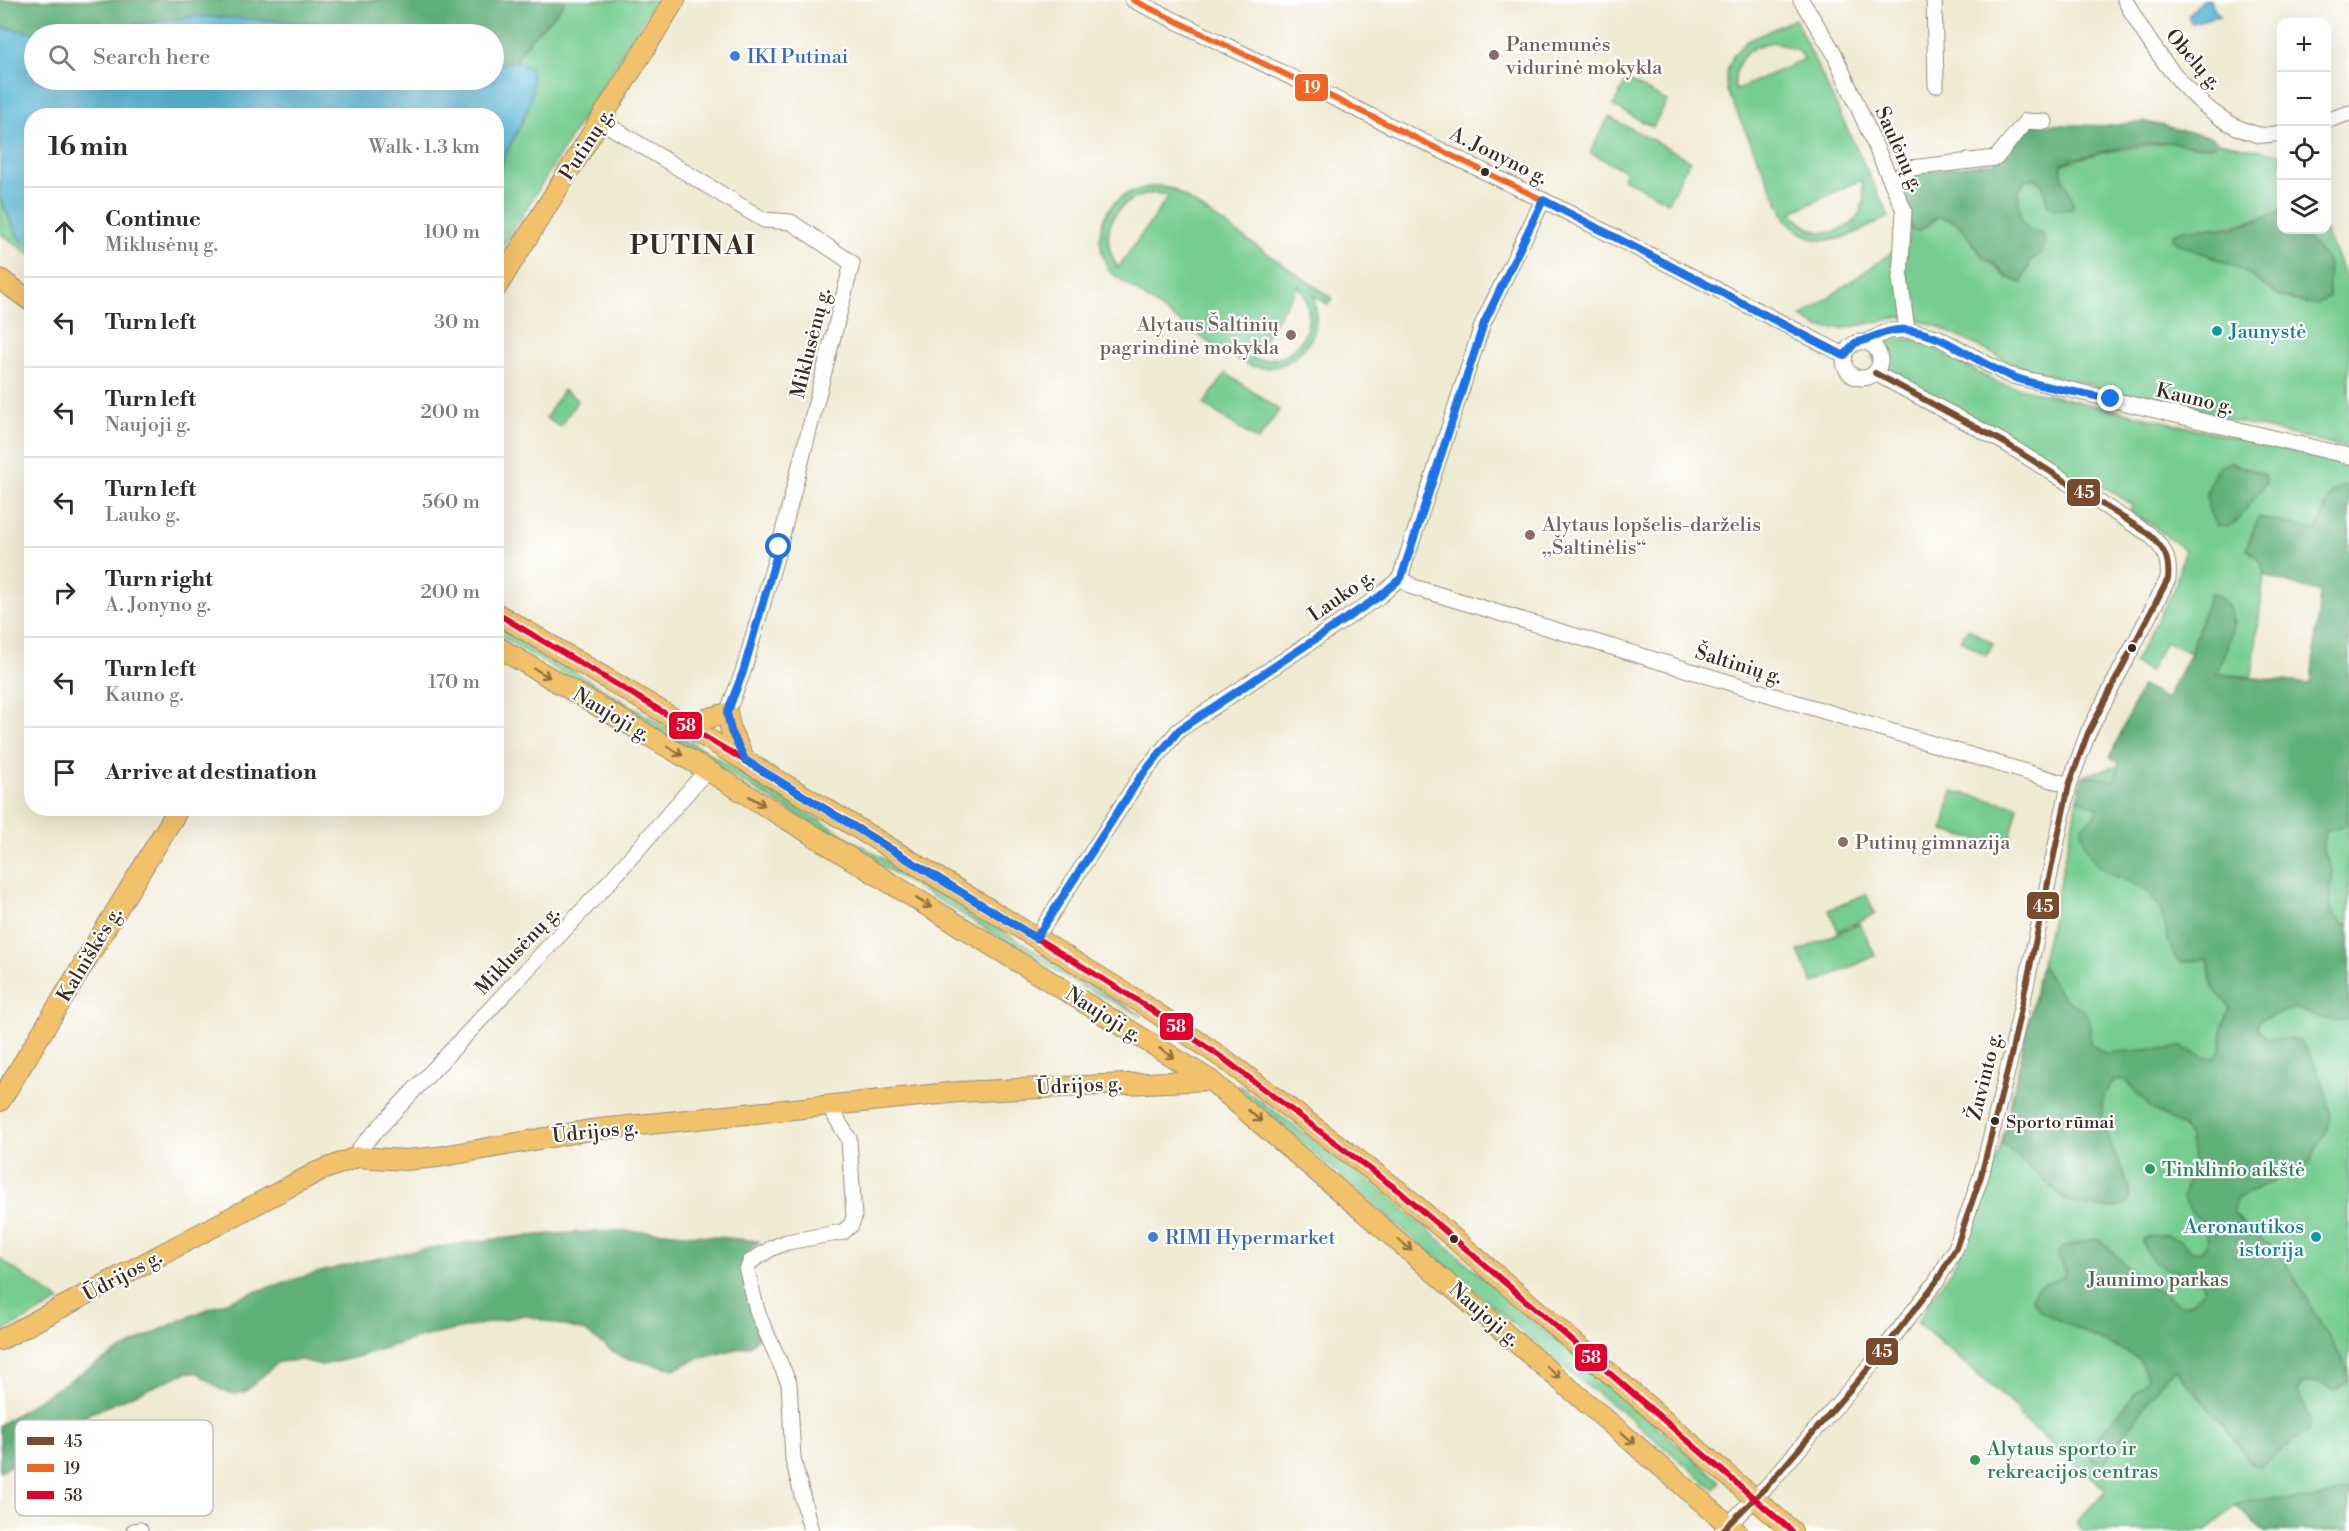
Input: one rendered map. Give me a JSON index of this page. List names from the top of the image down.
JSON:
{
  "streets": {
    "main road": [
      "Putinų g.",
      "Naujoji g.",
      "Kalniškės g.",
      "Ūdrijos g."
    ],
    "street": [
      "Obelų g.",
      "Saulėnų g.",
      "A. Jonyno g.",
      "Miklusėnų g.",
      "Kauno g.",
      "Lauko g.",
      "Šaltinių g.",
      "Žuvinto g."
    ]
  },
  "crossings": [
    ["Putinų g.", "Miklusėnų g."],
    ["Saulėnų g.", "Kauno g."],
    ["A. Jonyno g.", "Kauno g."],
    ["A. Jonyno g.", "Lauko g."],
    ["A. Jonyno g.", "Žuvinto g."],
    ["Miklusėnų g.", "Naujoji g."],
    ["Miklusėnų g.", "Ūdrijos g."],
    ["Kauno g.", "Žuvinto g."],
    ["Lauko g.", "Šaltinių g."],
    ["Lauko g.", "Naujoji g."],
    ["Šaltinių g.", "Žuvinto g."],
    ["Naujoji g.", "Žuvinto g."],
    ["Naujoji g.", "Ūdrijos g."]
  ],
  "districts": ["PUTINAI"],
  "parks": ["Jaunimo parkas"],
  "places": [
    "Panemunės vidurinė mokykla",
    "IKI Putinai",
    "Jaunystė",
    "Alytaus Šaltinių pagrindinė mokykla",
    "Alytaus lopšelis-darželis „Šaltinėlis“",
    "Putinų gimnazija",
    "Sporto rūmai",
    "Tinklinio aikštė",
    "RIMI Hypermarket",
    "Aeronautikos istorija",
    "Alytaus sporto ir rekreacijos centras"
  ],
  "lines": ["transit line 19", "transit line 45", "transit line 58"],
  "legend": ["45", "19", "58"],
  "page": {
    "map_buttons": ["+", "−"],
    "search": "Search here",
    "heading": ["16 min", "Walk · 1.3 km"],
    "list": [
      ["Continue", "Miklusėnų g.", "100 m"],
      ["Turn left", "30 m"],
      ["Turn left", "Naujoji g.", "200 m"],
      ["Turn left", "Lauko g.", "560 m"],
      ["Turn right", "A. Jonyno g.", "200 m"],
      ["Turn left", "Kauno g.", "170 m"],
      "Arrive at destination"
    ]
  }
}
